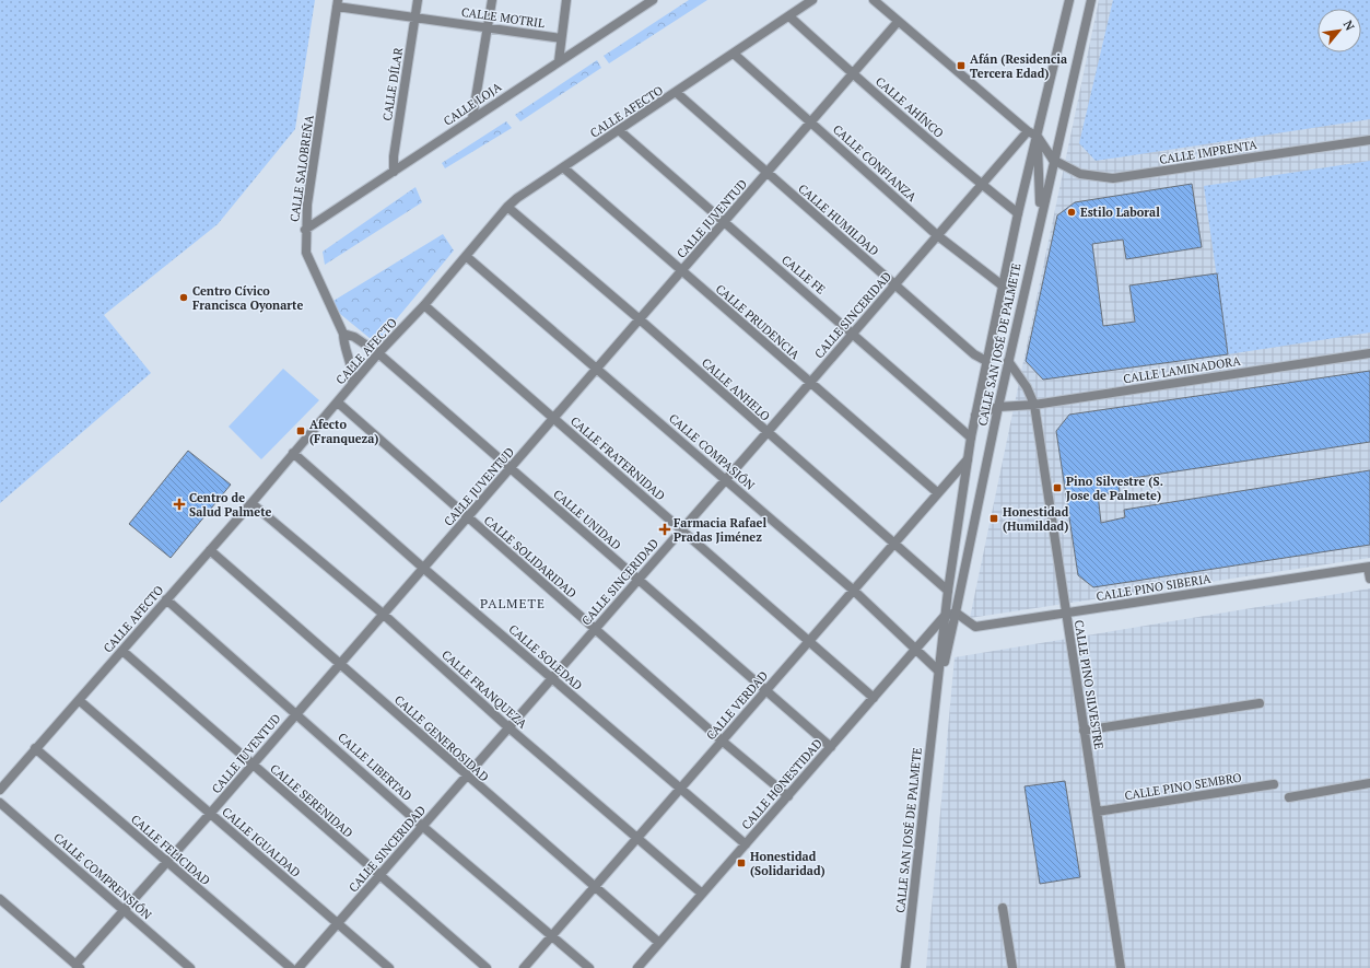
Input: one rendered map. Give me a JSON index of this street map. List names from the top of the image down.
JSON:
{
  "streets": {
    "street": [
      "CALLE MOTRIL",
      "CALLE DÍLAR",
      "CALLE LOJA",
      "CALLE AHÍNCO",
      "CALLE AFECTO",
      "CALLE IMPRENTA",
      "CALLE CONFIANZA",
      "CALLE SALOBREÑA",
      "CALLE JUVENTUD",
      "CALLE HUMILDAD",
      "CALLE FE",
      "CALLE SINCERIDAD",
      "CALLE PRUDENCIA",
      "CALLE SAN JOSÉ DE PALMETE",
      "CALLE LAMINADORA",
      "CALLE ANHELO",
      "CALLE COMPASIÓN",
      "CALLE FRATERNIDAD",
      "CALLE UNIDAD",
      "CALLE SOLIDARIDAD",
      "CALLE PINO SIBERIA",
      "CALLE SOLEDAD",
      "CALLE PINO SILVESTRE",
      "CALLE FRANQUEZA",
      "CALLE VERDAD",
      "CALLE GENEROSIDAD",
      "CALLE LIBERTAD",
      "CALLE HONESTIDAD",
      "CALLE PINO SEMBRO",
      "CALLE SERENIDAD",
      "CALLE IGUALDAD",
      "CALLE FELICIDAD",
      "CALLE COMPRENSIÓN"
    ]
  },
  "crossings": [
    ["CALLE MOTRIL", "CALLE DÍLAR"],
    ["CALLE MOTRIL", "CALLE SALOBREÑA"],
    ["CALLE DÍLAR", "CALLE LOJA"],
    ["CALLE LOJA", "CALLE SALOBREÑA"],
    ["CALLE AHÍNCO", "CALLE AFECTO"],
    ["CALLE AHÍNCO", "CALLE JUVENTUD"],
    ["CALLE AHÍNCO", "CALLE SINCERIDAD"],
    ["CALLE AHÍNCO", "CALLE SAN JOSÉ DE PALMETE"],
    ["CALLE AFECTO", "CALLE CONFIANZA"],
    ["CALLE AFECTO", "CALLE SALOBREÑA"],
    ["CALLE AFECTO", "CALLE HUMILDAD"],
    ["CALLE AFECTO", "CALLE FE"],
    ["CALLE AFECTO", "CALLE PRUDENCIA"],
    ["CALLE AFECTO", "CALLE ANHELO"],
    ["CALLE AFECTO", "CALLE COMPASIÓN"],
    ["CALLE AFECTO", "CALLE FRATERNIDAD"],
    ["CALLE AFECTO", "CALLE UNIDAD"],
    ["CALLE AFECTO", "CALLE SOLIDARIDAD"],
    ["CALLE AFECTO", "CALLE SOLEDAD"],
    ["CALLE AFECTO", "CALLE FRANQUEZA"],
    ["CALLE AFECTO", "CALLE GENEROSIDAD"],
    ["CALLE AFECTO", "CALLE LIBERTAD"],
    ["CALLE AFECTO", "CALLE SERENIDAD"],
    ["CALLE AFECTO", "CALLE IGUALDAD"],
    ["CALLE AFECTO", "CALLE FELICIDAD"],
    ["CALLE IMPRENTA", "CALLE SAN JOSÉ DE PALMETE"],
    ["CALLE CONFIANZA", "CALLE JUVENTUD"],
    ["CALLE CONFIANZA", "CALLE SINCERIDAD"],
    ["CALLE CONFIANZA", "CALLE SAN JOSÉ DE PALMETE"],
    ["CALLE SALOBREÑA", "CALLE UNIDAD"],
    ["CALLE JUVENTUD", "CALLE HUMILDAD"],
    ["CALLE JUVENTUD", "CALLE FE"],
    ["CALLE JUVENTUD", "CALLE PRUDENCIA"],
    ["CALLE JUVENTUD", "CALLE ANHELO"],
    ["CALLE JUVENTUD", "CALLE COMPASIÓN"],
    ["CALLE JUVENTUD", "CALLE FRATERNIDAD"],
    ["CALLE JUVENTUD", "CALLE UNIDAD"],
    ["CALLE JUVENTUD", "CALLE SOLIDARIDAD"],
    ["CALLE JUVENTUD", "CALLE SOLEDAD"],
    ["CALLE JUVENTUD", "CALLE FRANQUEZA"],
    ["CALLE JUVENTUD", "CALLE GENEROSIDAD"],
    ["CALLE JUVENTUD", "CALLE LIBERTAD"],
    ["CALLE JUVENTUD", "CALLE SERENIDAD"],
    ["CALLE JUVENTUD", "CALLE IGUALDAD"],
    ["CALLE JUVENTUD", "CALLE FELICIDAD"],
    ["CALLE JUVENTUD", "CALLE COMPRENSIÓN"],
    ["CALLE HUMILDAD", "CALLE SINCERIDAD"],
    ["CALLE HUMILDAD", "CALLE SAN JOSÉ DE PALMETE"],
    ["CALLE FE", "CALLE SINCERIDAD"],
    ["CALLE FE", "CALLE SAN JOSÉ DE PALMETE"],
    ["CALLE SINCERIDAD", "CALLE PRUDENCIA"],
    ["CALLE SINCERIDAD", "CALLE ANHELO"],
    ["CALLE SINCERIDAD", "CALLE COMPASIÓN"],
    ["CALLE SINCERIDAD", "CALLE FRATERNIDAD"],
    ["CALLE SINCERIDAD", "CALLE UNIDAD"],
    ["CALLE SINCERIDAD", "CALLE SOLIDARIDAD"],
    ["CALLE SINCERIDAD", "CALLE SOLEDAD"],
    ["CALLE SINCERIDAD", "CALLE FRANQUEZA"],
    ["CALLE SINCERIDAD", "CALLE GENEROSIDAD"],
    ["CALLE SINCERIDAD", "CALLE LIBERTAD"],
    ["CALLE SINCERIDAD", "CALLE SERENIDAD"],
    ["CALLE SINCERIDAD", "CALLE IGUALDAD"],
    ["CALLE PRUDENCIA", "CALLE VERDAD"],
    ["CALLE SAN JOSÉ DE PALMETE", "CALLE LAMINADORA"],
    ["CALLE SAN JOSÉ DE PALMETE", "CALLE ANHELO"],
    ["CALLE SAN JOSÉ DE PALMETE", "CALLE COMPASIÓN"],
    ["CALLE SAN JOSÉ DE PALMETE", "CALLE PINO SIBERIA"],
    ["CALLE SAN JOSÉ DE PALMETE", "CALLE PINO SILVESTRE"],
    ["CALLE SAN JOSÉ DE PALMETE", "CALLE VERDAD"],
    ["CALLE SAN JOSÉ DE PALMETE", "CALLE HONESTIDAD"],
    ["CALLE LAMINADORA", "CALLE PINO SILVESTRE"],
    ["CALLE ANHELO", "CALLE VERDAD"],
    ["CALLE COMPASIÓN", "CALLE VERDAD"],
    ["CALLE COMPASIÓN", "CALLE HONESTIDAD"],
    ["CALLE FRATERNIDAD", "CALLE VERDAD"],
    ["CALLE FRATERNIDAD", "CALLE HONESTIDAD"],
    ["CALLE UNIDAD", "CALLE VERDAD"],
    ["CALLE UNIDAD", "CALLE HONESTIDAD"],
    ["CALLE SOLIDARIDAD", "CALLE VERDAD"],
    ["CALLE SOLIDARIDAD", "CALLE HONESTIDAD"],
    ["CALLE PINO SIBERIA", "CALLE PINO SILVESTRE"],
    ["CALLE SOLEDAD", "CALLE VERDAD"],
    ["CALLE SOLEDAD", "CALLE HONESTIDAD"],
    ["CALLE PINO SILVESTRE", "CALLE PINO SEMBRO"],
    ["CALLE FRANQUEZA", "CALLE VERDAD"],
    ["CALLE FRANQUEZA", "CALLE HONESTIDAD"],
    ["CALLE VERDAD", "CALLE GENEROSIDAD"],
    ["CALLE VERDAD", "CALLE LIBERTAD"],
    ["CALLE GENEROSIDAD", "CALLE HONESTIDAD"]
  ],
  "districts": ["PALMETE"],
  "places": {
    "transit": [
      "Afán (Residencia Tercera Edad)",
      "Afecto (Franqueza)",
      "Pino Silvestre (S. Jose de Palmete)",
      "Honestidad (Humildad)",
      "Honestidad (Solidaridad)"
    ],
    "other": ["Estilo Laboral", "Centro Cívico Francisca Oyonarte"],
    "health": ["Centro de Salud Palmete", "Farmacia Rafael Pradas Jiménez"]
  },
  "north": "top right"
}
